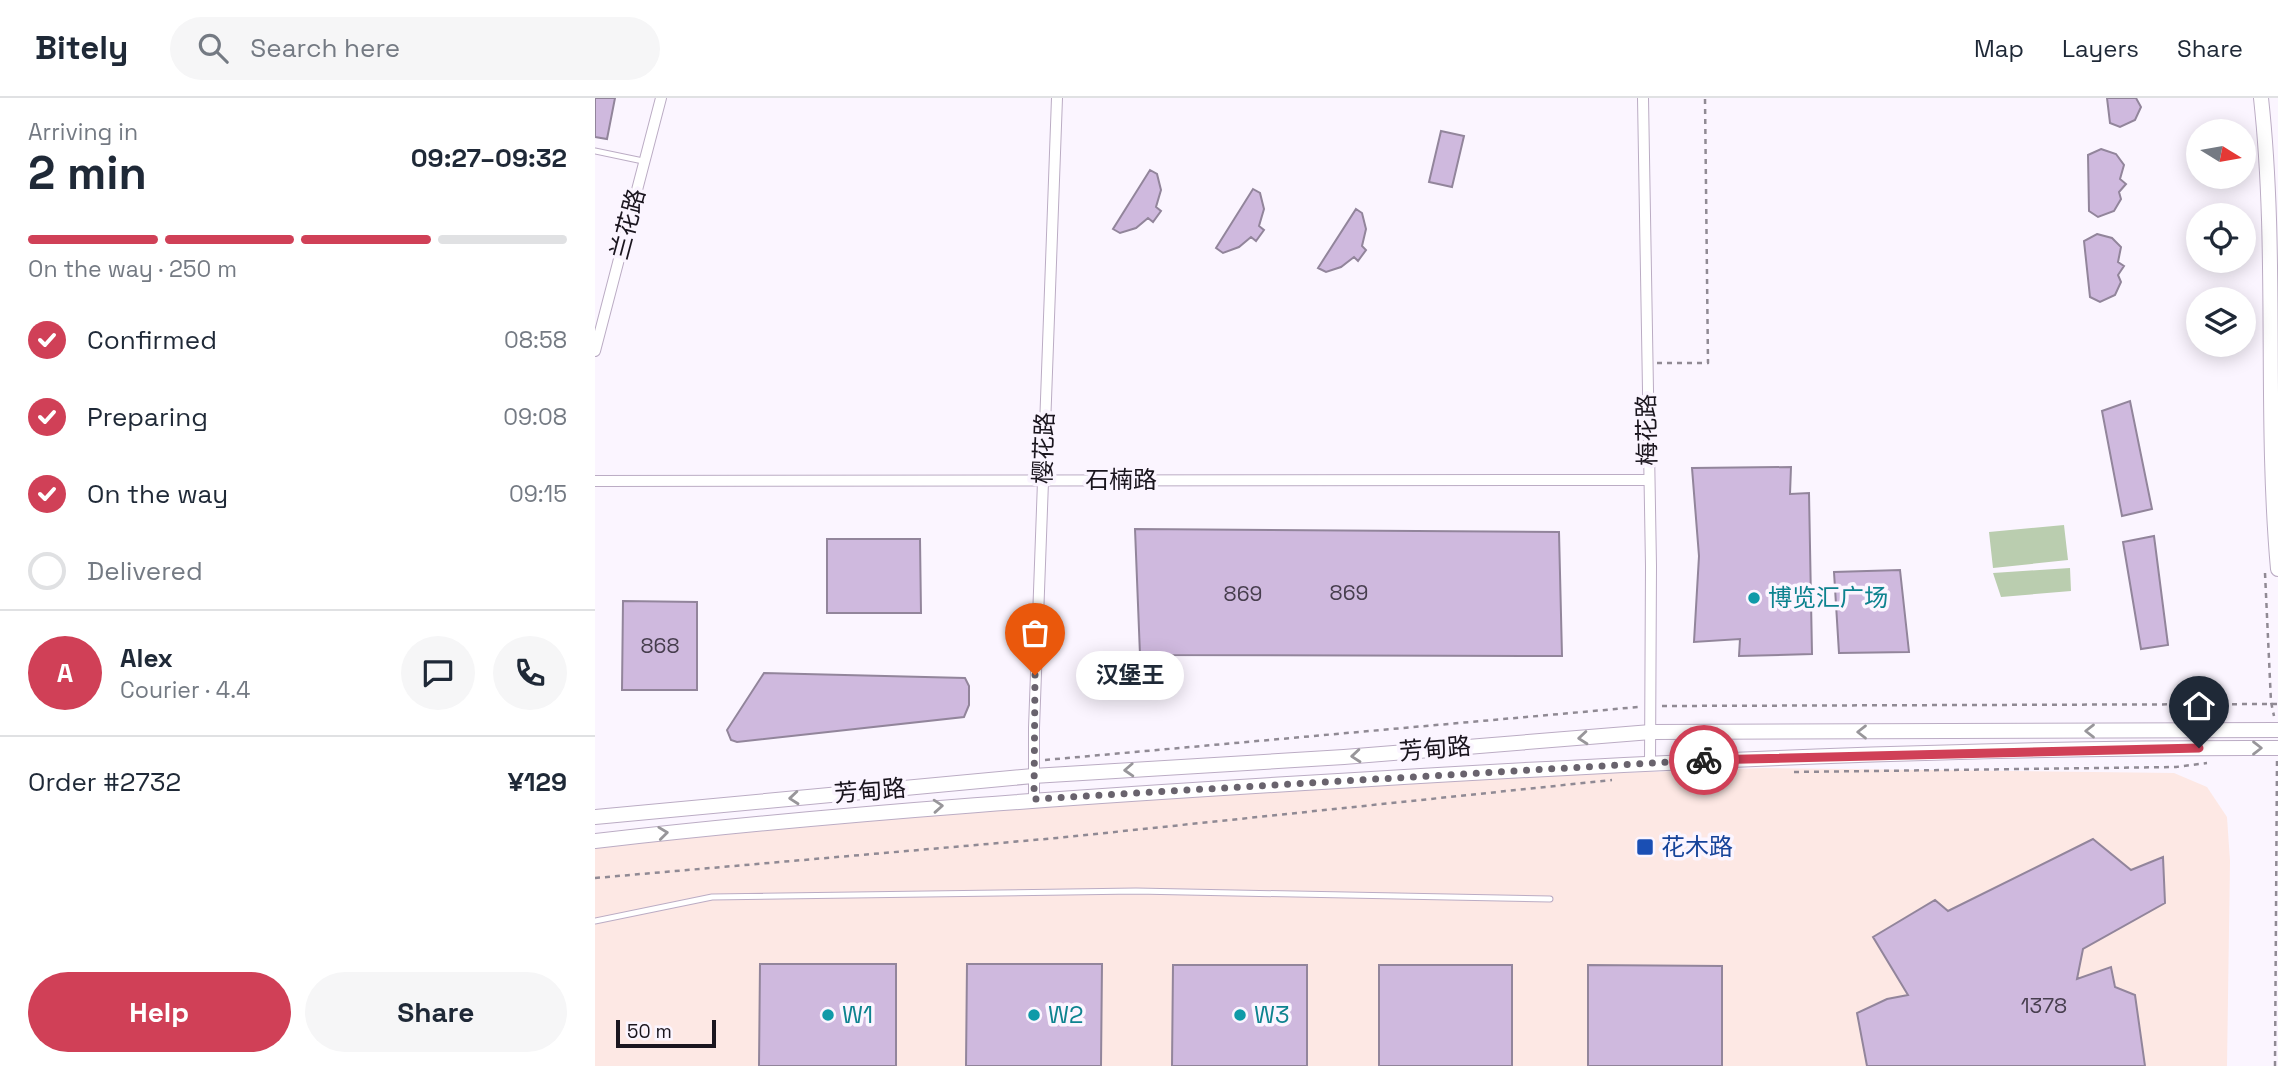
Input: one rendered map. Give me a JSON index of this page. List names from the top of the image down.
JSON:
{
  "streets": {
    "main road": ["芳甸路"],
    "street": [
      "兰花路",
      "梅花路",
      "樱花路",
      "石楠路"
    ]
  },
  "crossings": [
    ["梅花路", "石楠路"],
    ["梅花路", "芳甸路"],
    ["樱花路", "石楠路"],
    ["樱花路", "芳甸路"]
  ],
  "places": {
    "other": [
      "博览汇广场",
      "汉堡王",
      "W1",
      "W2",
      "W3"
    ],
    "transit": ["花木路"]
  },
  "house_numbers": [
    "869",
    "869",
    "868",
    "1378"
  ],
  "scale_bar": "50 m",
  "north": "right",
  "page": {
    "header": "Bitely",
    "search": "Search here",
    "nav": ["Map", "Layers", "Share"],
    "heading": ["2 min", "Arriving in", "09:27–09:32"],
    "panel": [
      "Alex",
      "Courier · 4.4",
      "Order #2732",
      "¥129"
    ],
    "bar": "On the way · 250 m",
    "list": [
      ["Confirmed", "08:58"],
      ["Preparing", "09:08"],
      ["On the way", "09:15"],
      "Delivered"
    ],
    "round": "A",
    "bubble": "汉堡王",
    "buttons": ["Help", "Share"],
    "scale": "50 m"
  }
}
